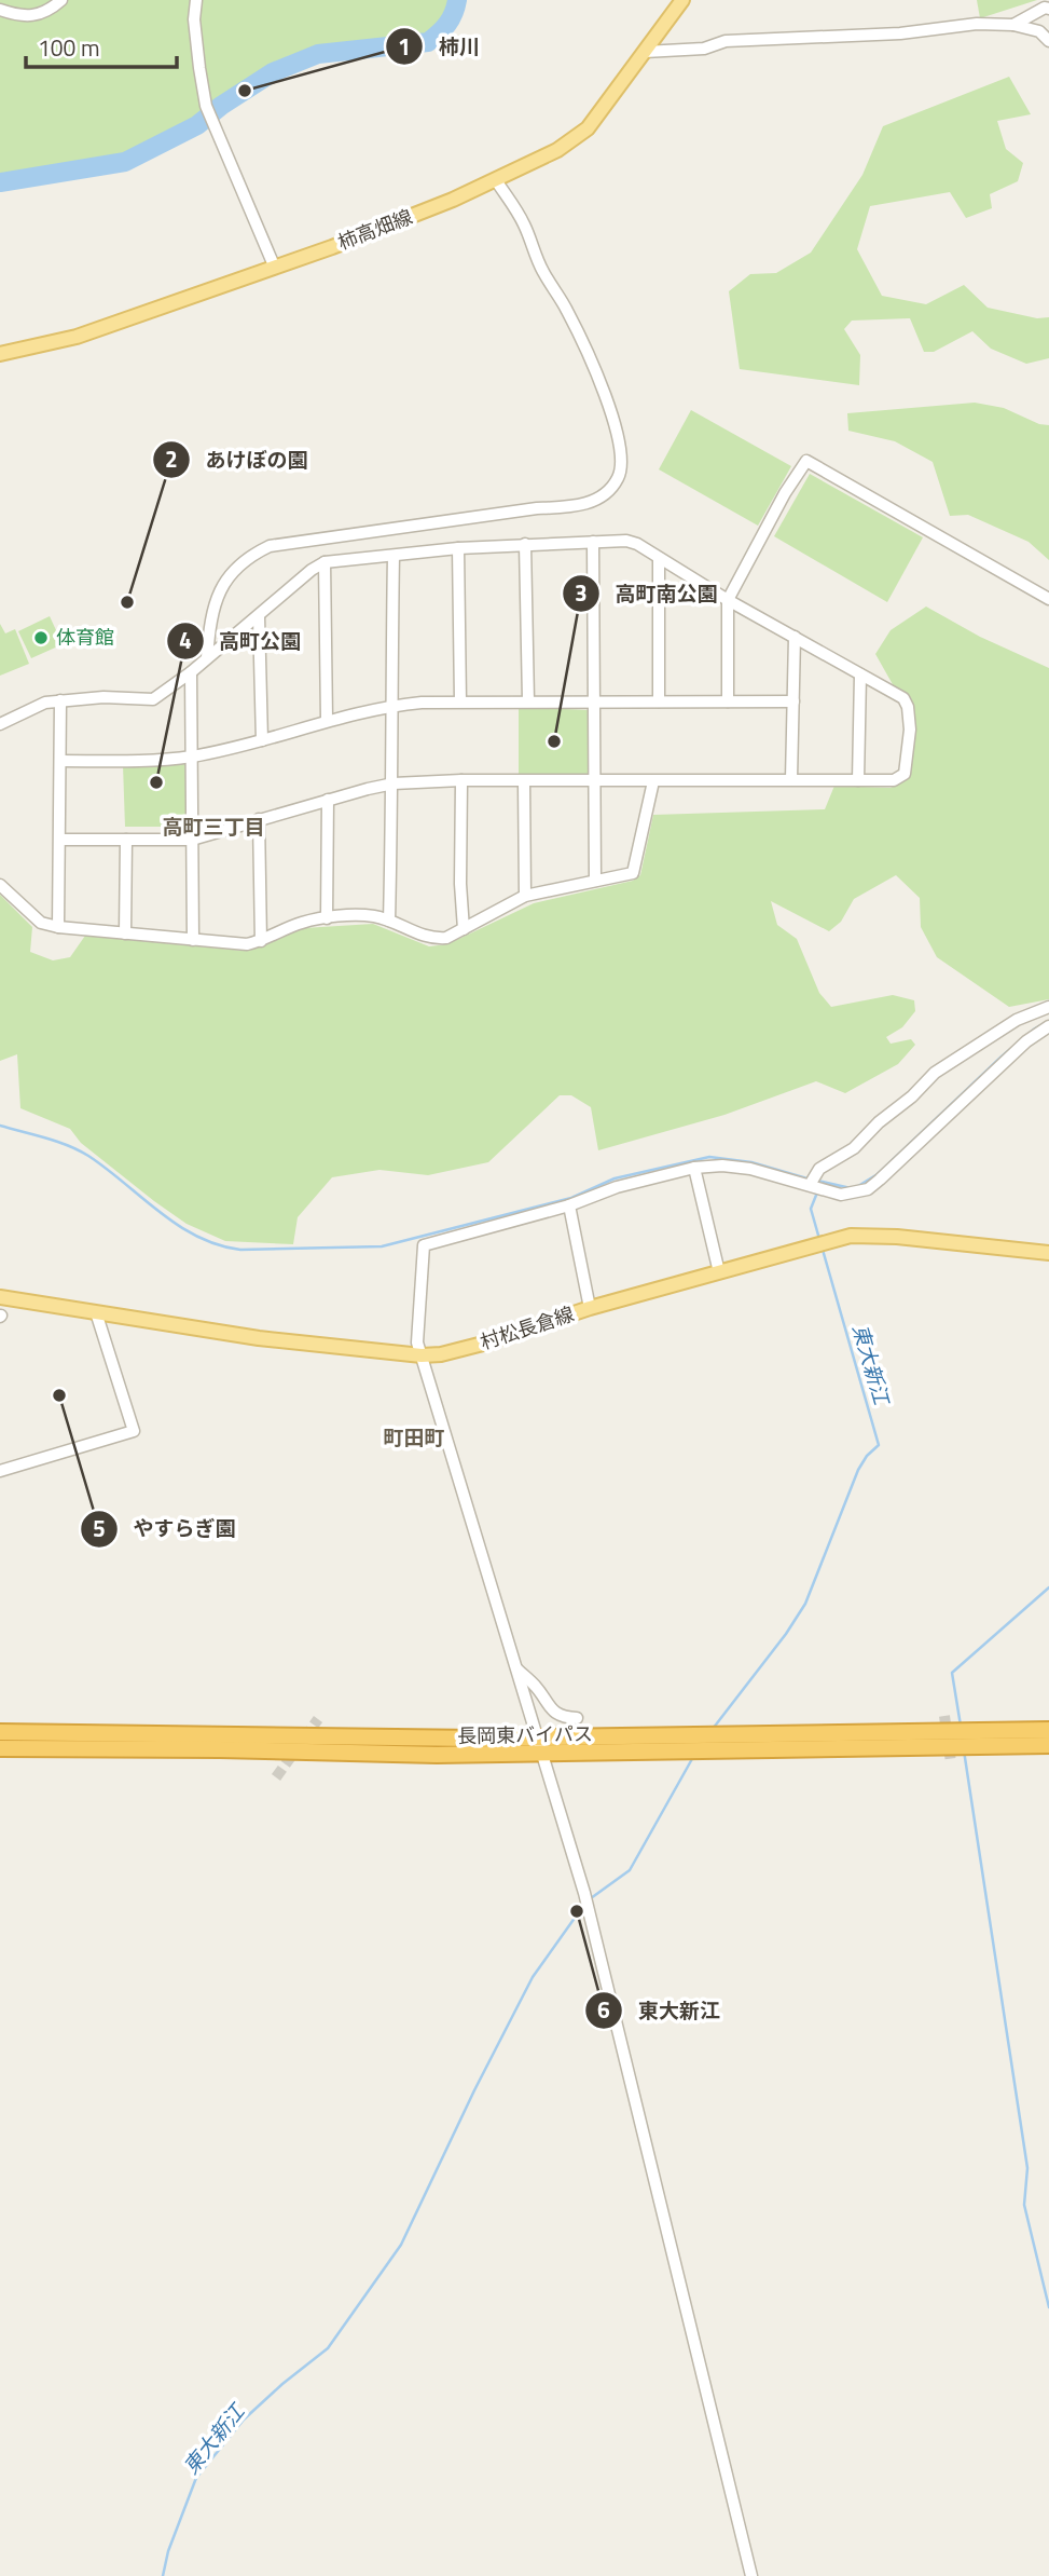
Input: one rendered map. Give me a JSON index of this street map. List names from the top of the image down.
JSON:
{
  "streets": {
    "highway": ["長岡東バイパス"],
    "main road": ["柿高畑線", "村松長倉線"]
  },
  "districts": ["高町三丁目", "町田町"],
  "water": ["東大新江"],
  "places": [
    "柿川",
    "あけぼの園",
    "体育館",
    "高町南公園",
    "高町公園",
    "やすらぎ園",
    "東大新江"
  ],
  "scale_bar": "100 m"
}
